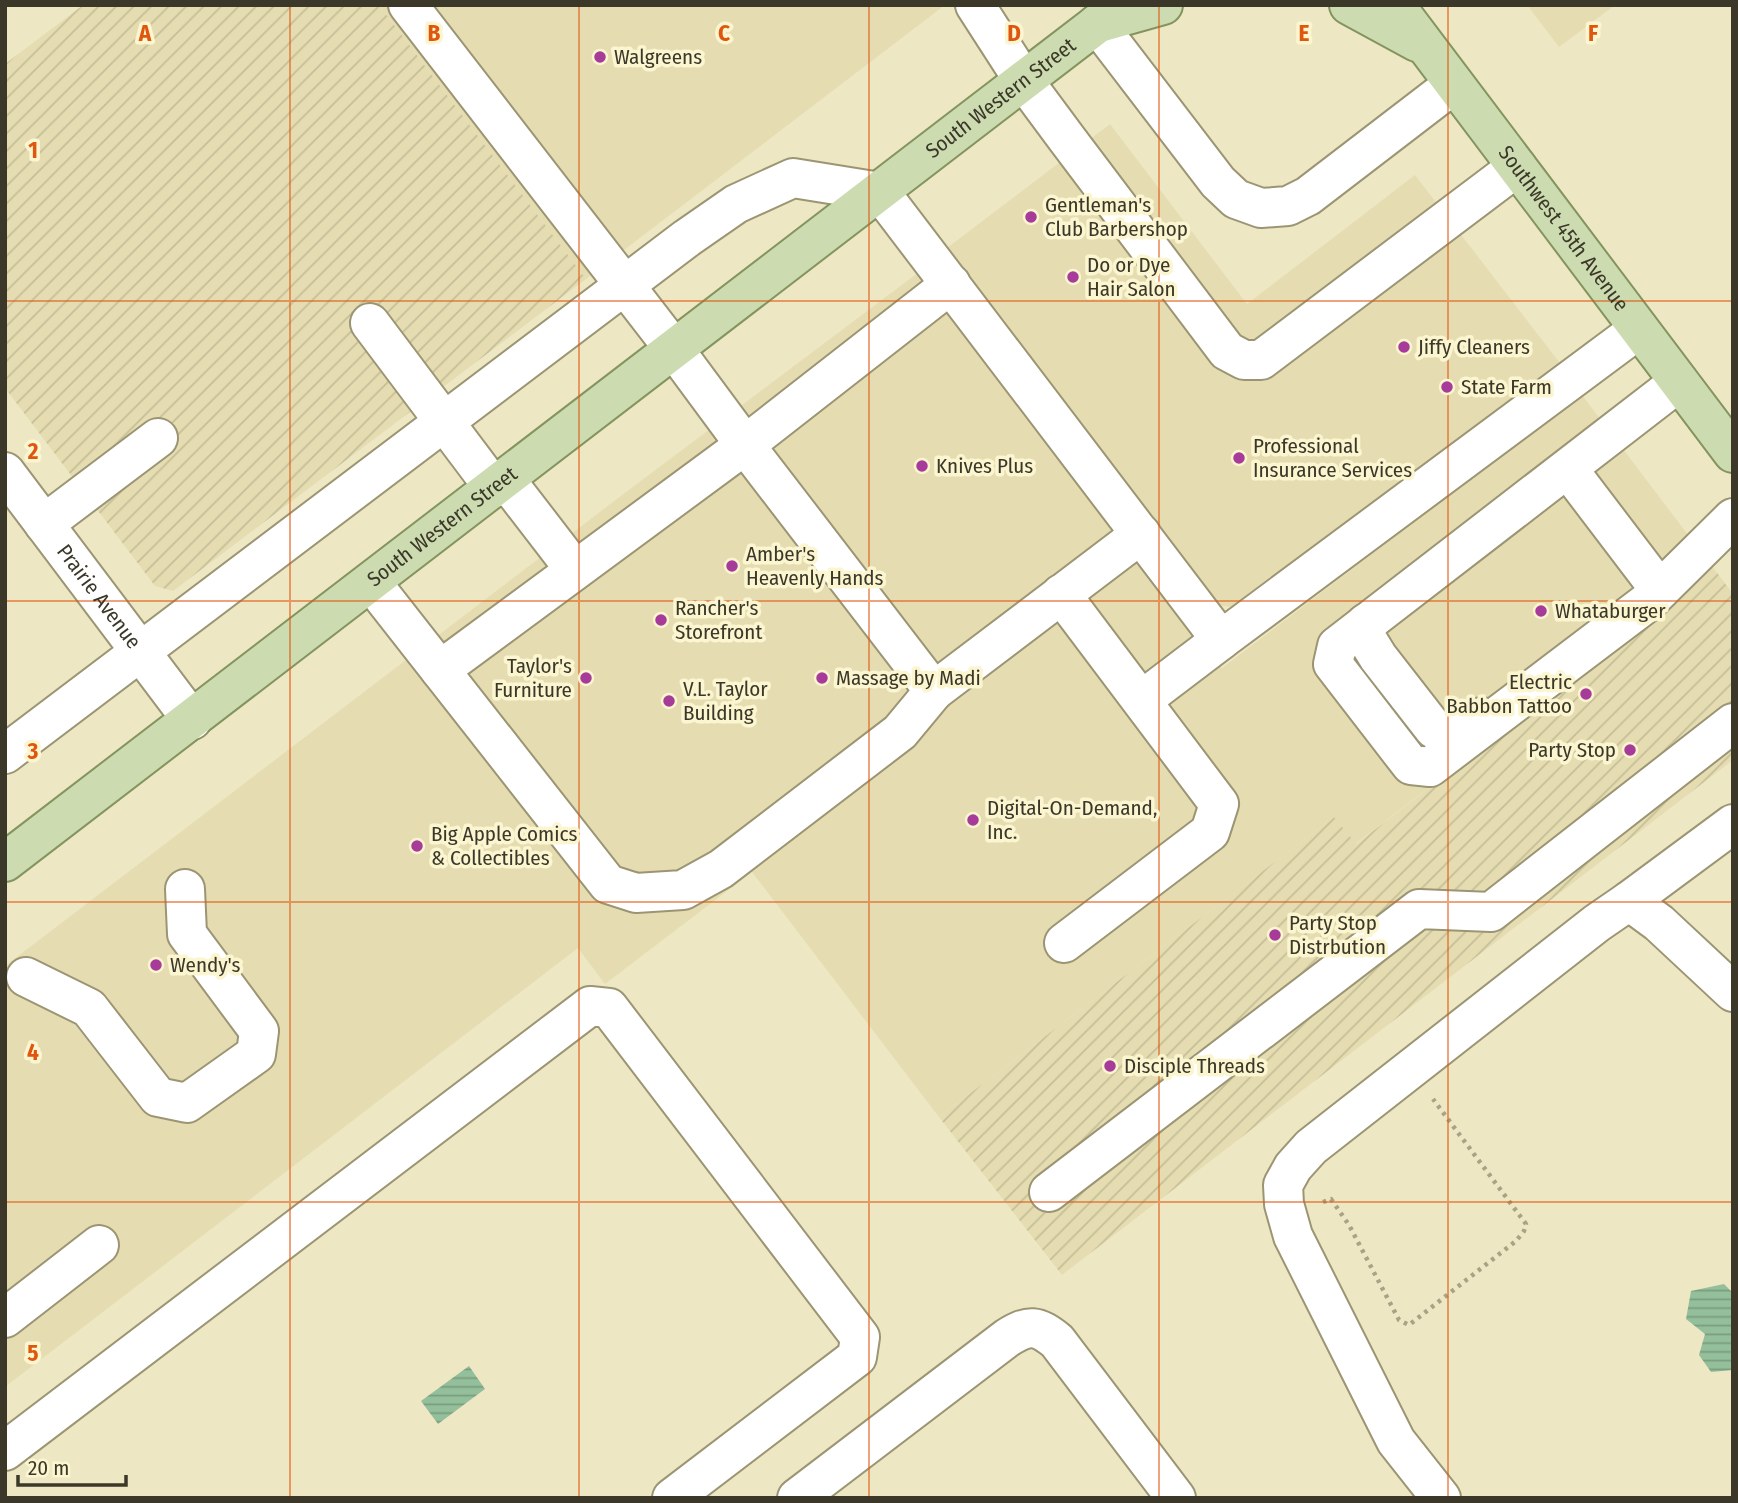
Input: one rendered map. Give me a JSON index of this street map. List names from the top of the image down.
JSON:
{
  "streets": {
    "main road": ["South Western Street", "Southwest 45th Avenue"],
    "street": ["Prairie Avenue"]
  },
  "crossings": [
    ["South Western Street", "Prairie Avenue"]
  ],
  "places": [
    "Walgreens",
    "Gentleman's Club Barbershop",
    "Do or Dye Hair Salon",
    "Jiffy Cleaners",
    "State Farm",
    "Professional Insurance Services",
    "Knives Plus",
    "Amber's Heavenly Hands",
    "Whataburger",
    "Rancher's Storefront",
    "Taylor's Furniture",
    "Massage by Madi",
    "Electric Babbon Tattoo",
    "V.L. Taylor Building",
    "Party Stop",
    "Digital-On-Demand, Inc.",
    "Big Apple Comics & Collectibles",
    "Party Stop Distrbution",
    "Wendy's",
    "Disciple Threads"
  ],
  "scale_bar": "20 m",
  "grid": {
    "columns": [
      "A",
      "B",
      "C",
      "D",
      "E",
      "F"
    ],
    "rows": [
      "1",
      "2",
      "3",
      "4",
      "5"
    ]
  }
}
